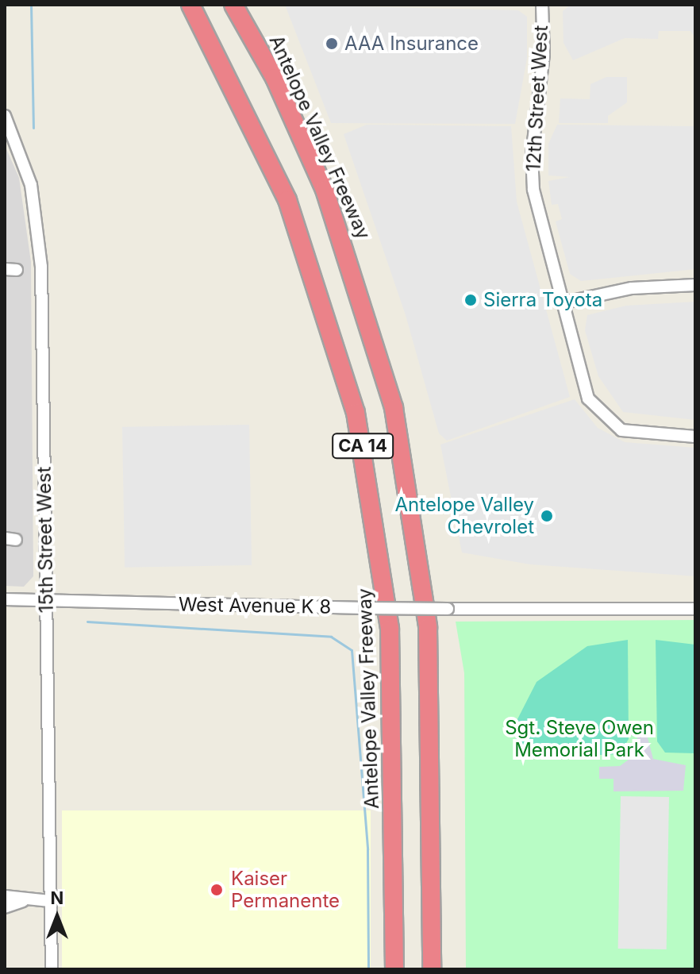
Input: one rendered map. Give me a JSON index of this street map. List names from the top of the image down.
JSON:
{
  "streets": {
    "highway": ["Antelope Valley Freeway", "CA 14"],
    "street": ["12th Street West", "15th Street West", "West Avenue K 8"]
  },
  "crossings": [
    ["15th Street West", "West Avenue K 8"]
  ],
  "parks": ["Sgt. Steve Owen Memorial Park"],
  "places": [
    "AAA Insurance",
    "Sierra Toyota",
    "Antelope Valley Chevrolet",
    "Kaiser Permanente"
  ],
  "north": "top"
}
